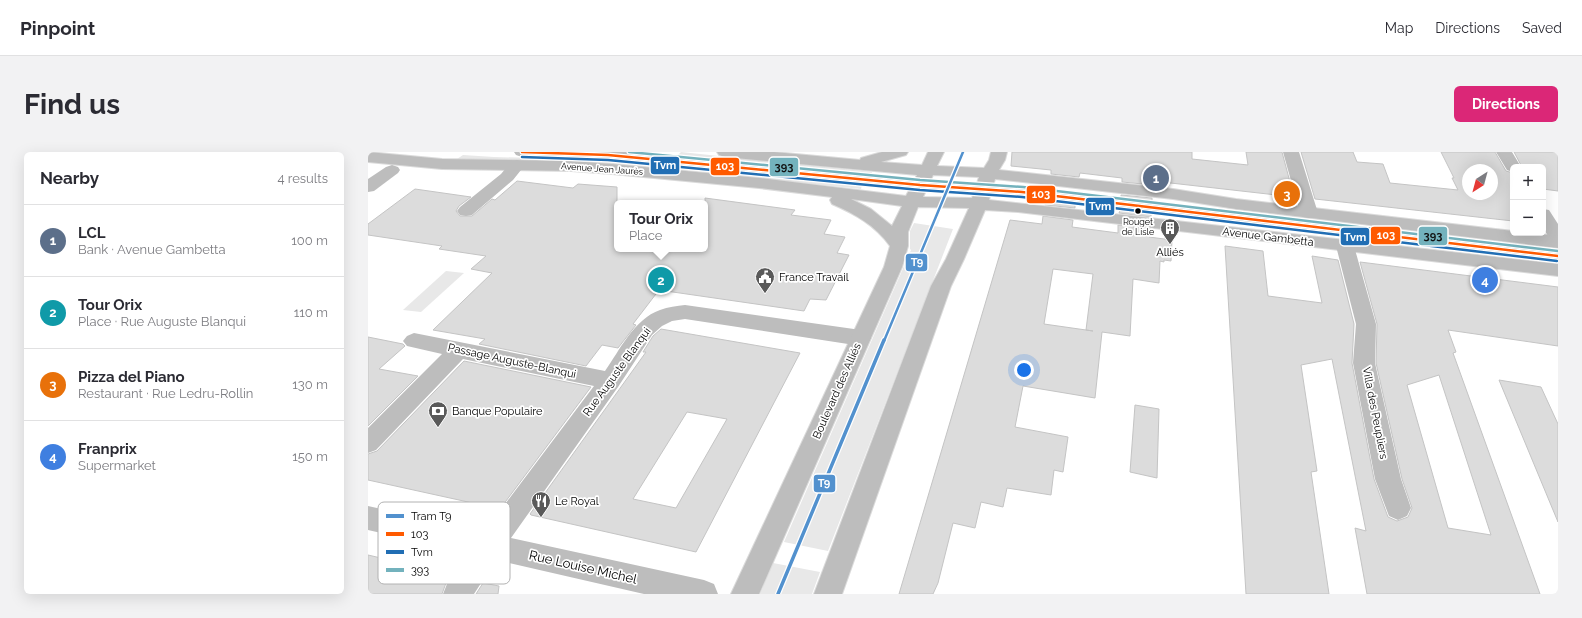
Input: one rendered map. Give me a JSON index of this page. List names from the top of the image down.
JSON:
{
  "streets": {
    "main road": [
      "Avenue Jean Jaurès",
      "Avenue Gambetta",
      "Passage Auguste-Blanqui",
      "Rue Auguste Blanqui",
      "Boulevard des Alliés",
      "Villa des Peupliers",
      "Rue Louise Michel"
    ]
  },
  "crossings": [
    ["Avenue Jean Jaurès", "Avenue Gambetta"],
    ["Avenue Jean Jaurès", "Boulevard des Alliés"],
    ["Avenue Gambetta", "Villa des Peupliers"],
    ["Passage Auguste-Blanqui", "Rue Auguste Blanqui"],
    ["Rue Auguste Blanqui", "Boulevard des Alliés"]
  ],
  "places": {
    "other": ["Rouget de Lisle"],
    "building": ["Alliés"],
    "public building": ["France Travail"],
    "bank": ["Banque Populaire"],
    "restaurant": ["Le Royal"]
  },
  "lines": [
    "tram line T9",
    "transit line 103",
    "transit line 393",
    "transit line Tvm"
  ],
  "legend": [
    "Tram T9",
    "103",
    "Tvm",
    "393"
  ],
  "north": "bottom left",
  "page": {
    "header": "Pinpoint",
    "nav": ["Map", "Directions", "Saved"],
    "buttons": "Directions",
    "title": "Find us",
    "heading": ["Nearby", "4 results"],
    "pins": [
      "1",
      "3",
      "2",
      "4"
    ],
    "map_buttons": ["+", "−"],
    "popup": ["Tour Orix", "Place"],
    "list": [
      {
        "mark": "1",
        "name": "LCL",
        "note": "Bank · Avenue Gambetta",
        "value": "100 m"
      },
      {
        "mark": "2",
        "name": "Tour Orix",
        "note": "Place · Rue Auguste Blanqui",
        "value": "110 m"
      },
      {
        "mark": "3",
        "name": "Pizza del Piano",
        "note": "Restaurant · Rue Ledru-Rollin",
        "value": "130 m"
      },
      {
        "mark": "4",
        "name": "Franprix",
        "note": "Supermarket",
        "value": "150 m"
      }
    ]
  }
}
